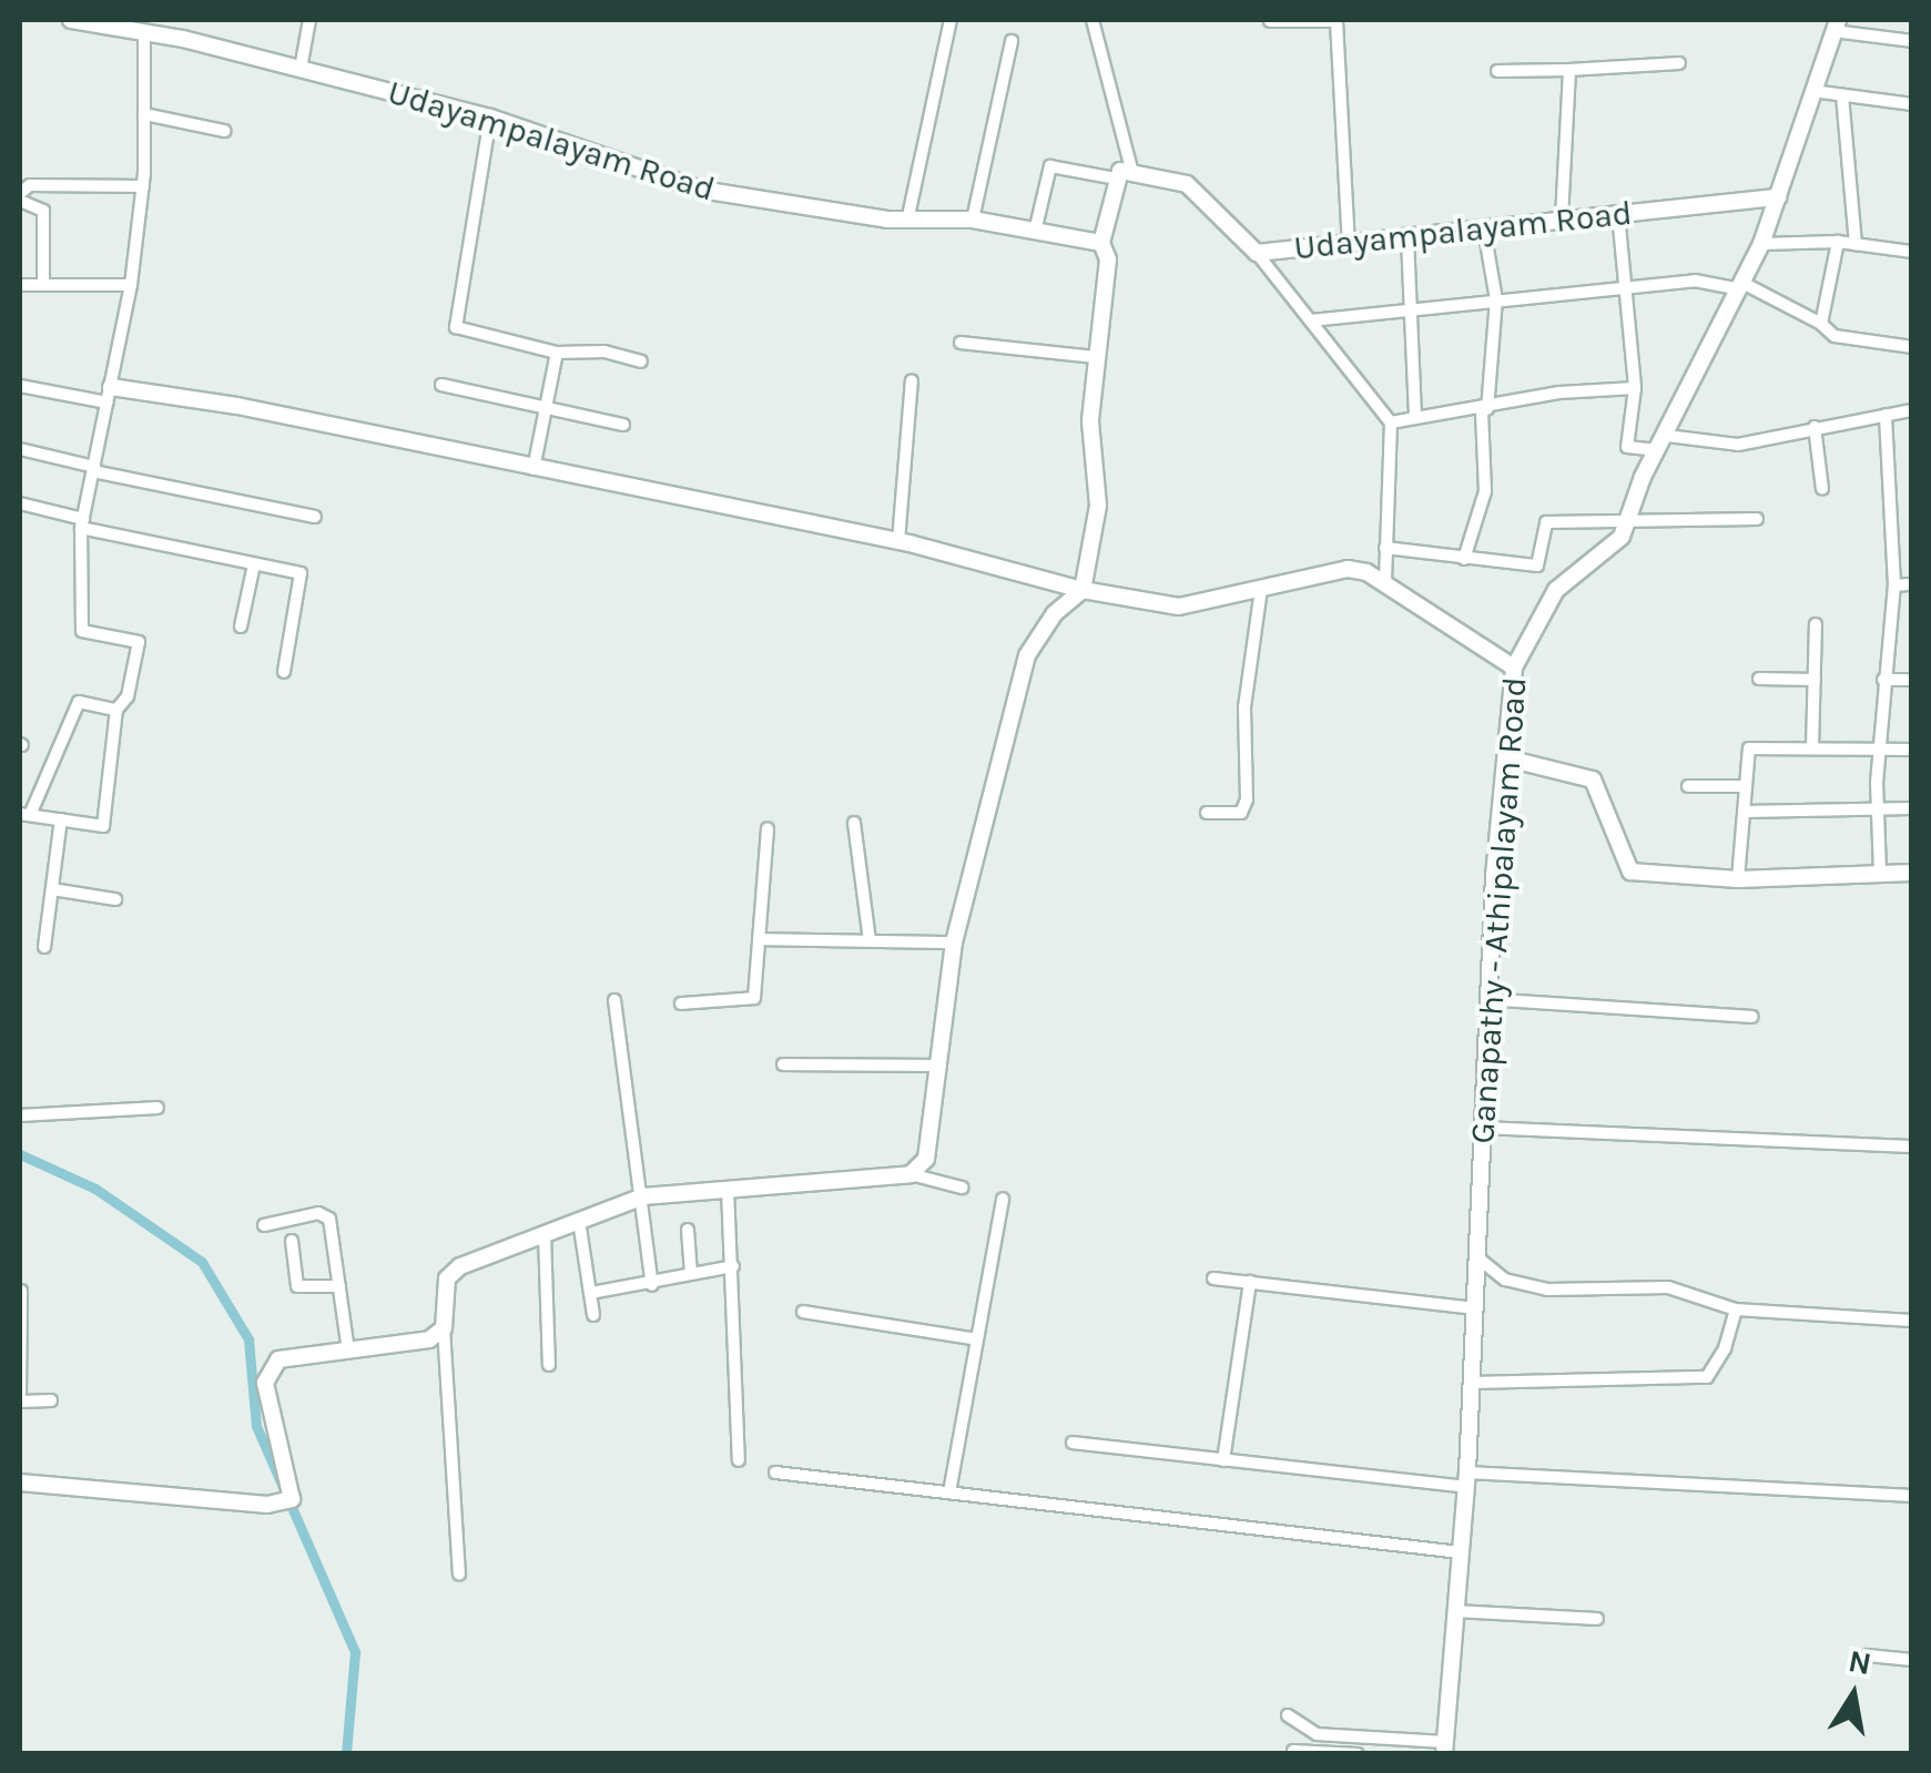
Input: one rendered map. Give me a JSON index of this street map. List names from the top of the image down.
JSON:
{
  "streets": {
    "street": ["Udayampalayam Road", "Ganapathy - Athipalayam Road"]
  },
  "crossings": [
    ["Udayampalayam Road", "Ganapathy - Athipalayam Road"]
  ],
  "north": "top"
}
